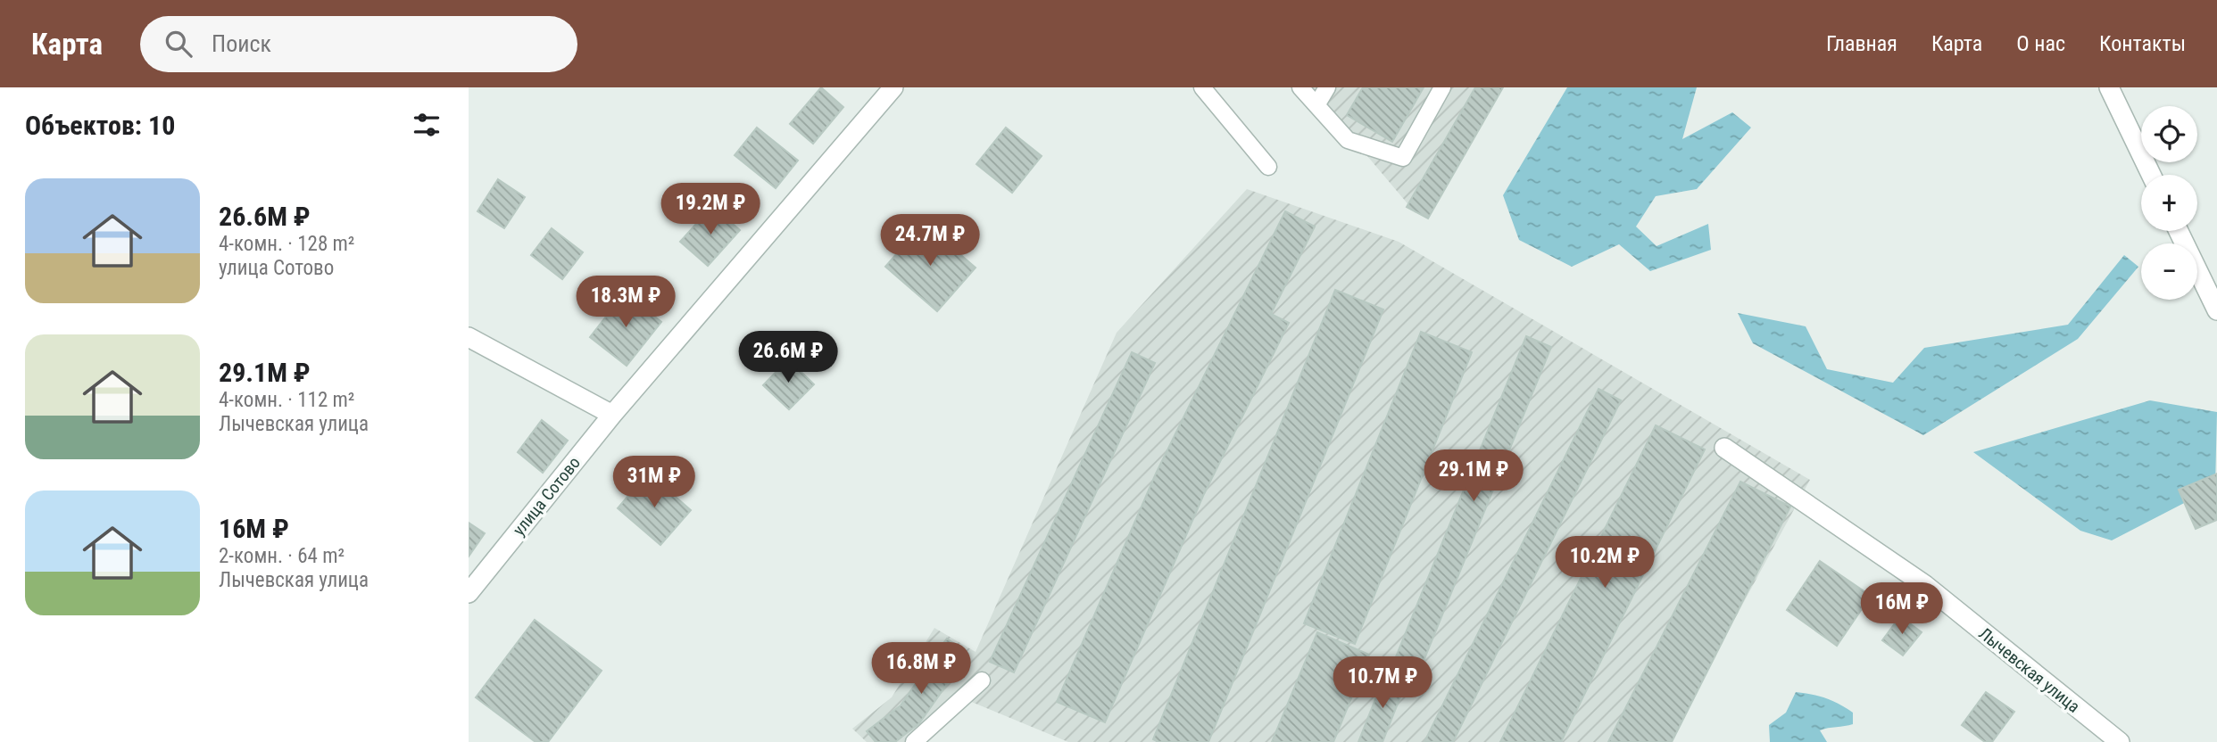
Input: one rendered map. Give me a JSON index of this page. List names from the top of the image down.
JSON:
{
  "streets": {
    "street": ["улица Сотово", "Лычевская улица"]
  },
  "page": {
    "header": "Карта",
    "search": "Поиск",
    "nav": [
      "Главная",
      "Карта",
      "О нас",
      "Контакты"
    ],
    "heading": "Объектов: 10",
    "map_buttons": ["+", "−"],
    "list": [
      {
        "name": "26.6M ₽",
        "note": "4-комн. · 128 m² · улица Сотово"
      },
      {
        "name": "29.1M ₽",
        "note": "4-комн. · 112 m² · Лычевская улица"
      },
      {
        "name": "16M ₽",
        "note": "2-комн. · 64 m² · Лычевская улица"
      }
    ],
    "price": [
      "19.2M ₽",
      "24.7M ₽",
      "18.3M ₽",
      "26.6M ₽",
      "29.1M ₽",
      "31M ₽",
      "10.2M ₽",
      "16M ₽",
      "16.8M ₽",
      "10.7M ₽"
    ]
  }
}
